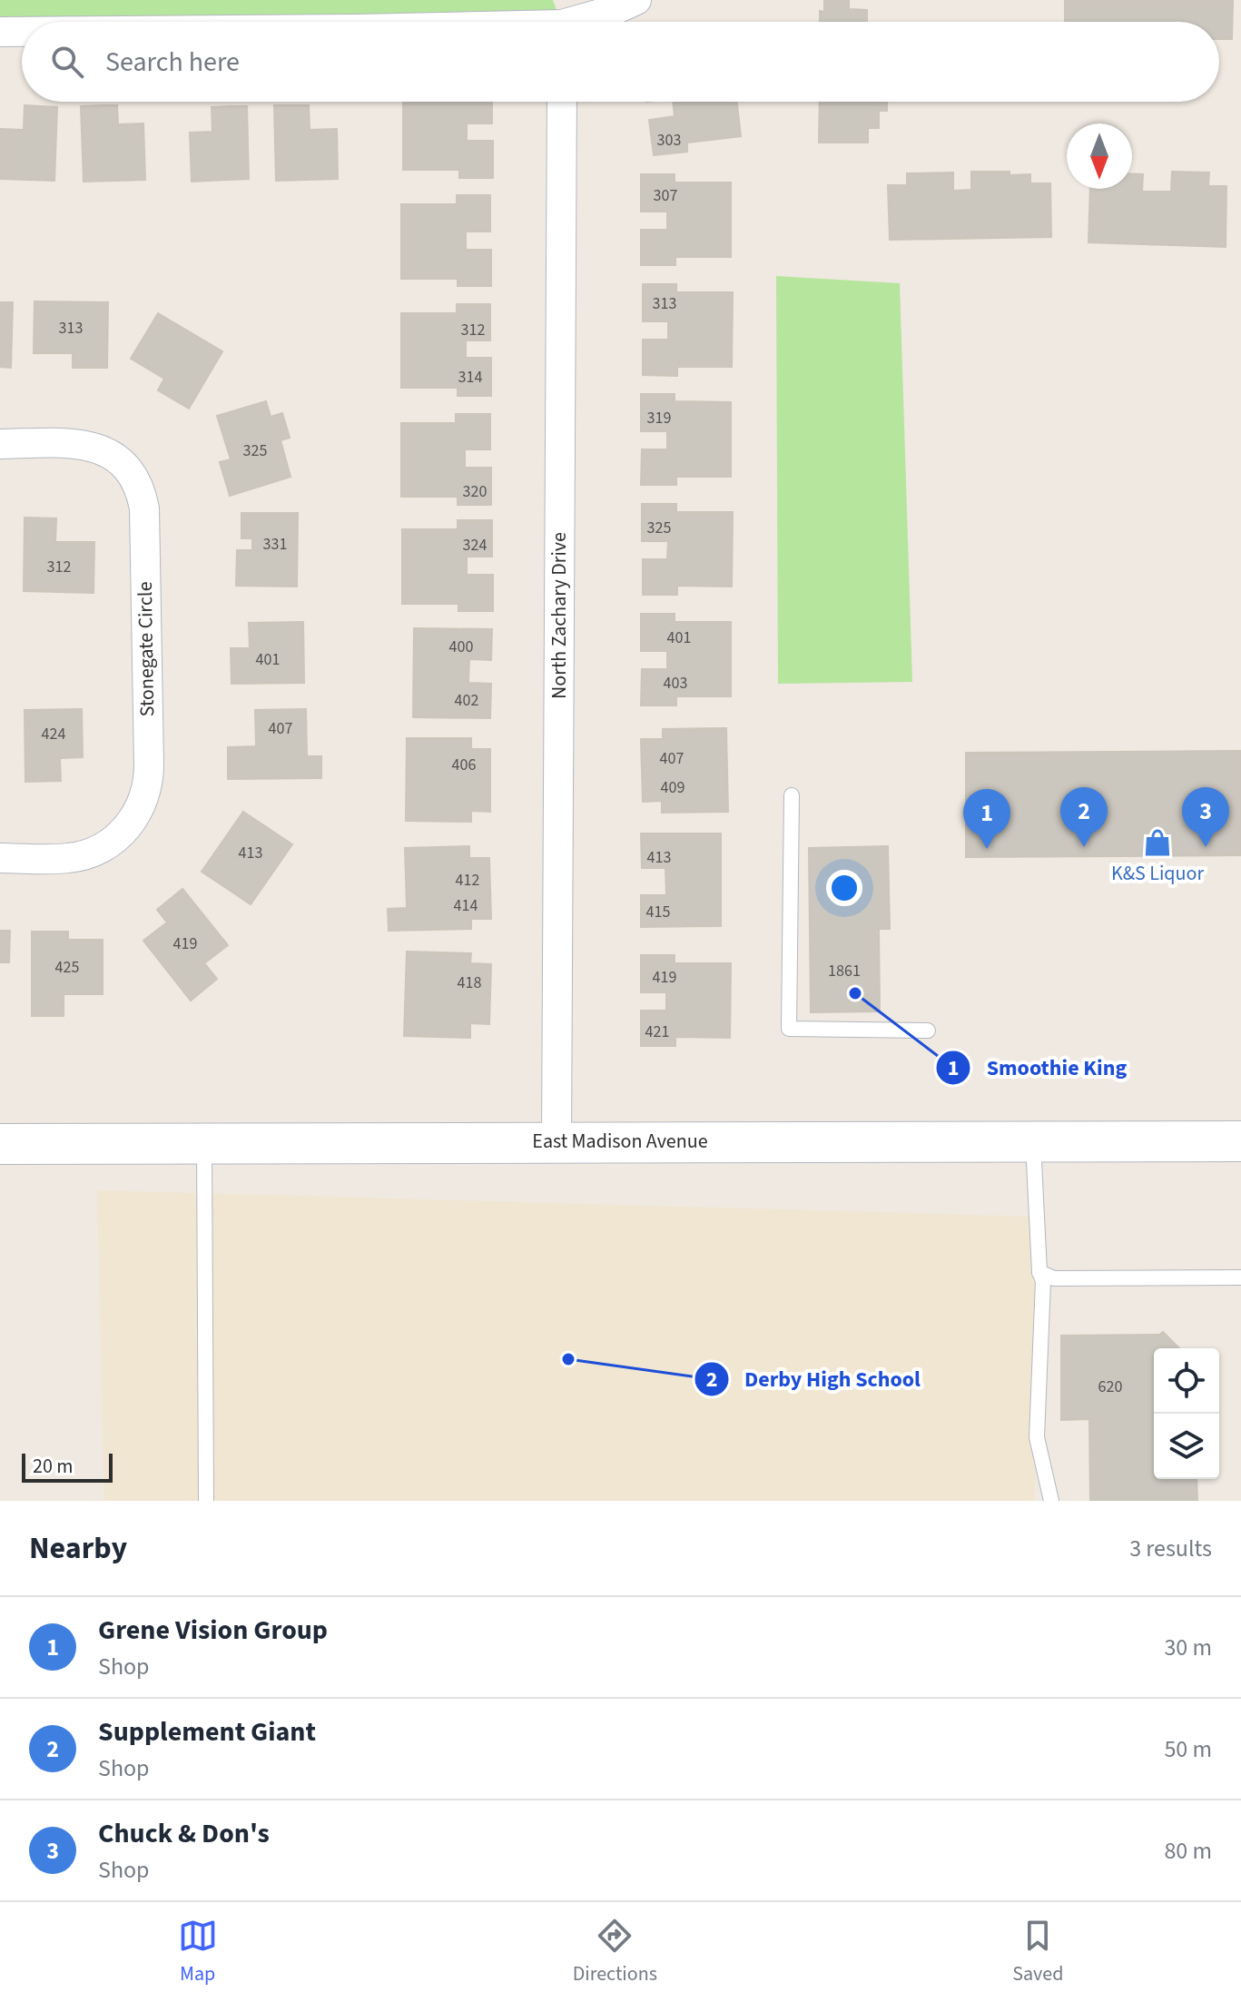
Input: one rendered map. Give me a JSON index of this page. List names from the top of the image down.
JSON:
{
  "streets": {
    "street": ["North Zachary Drive", "Stonegate Circle", "East Madison Avenue"]
  },
  "crossings": [
    ["North Zachary Drive", "East Madison Avenue"]
  ],
  "places": {
    "shop": ["K&S Liquor"],
    "other": ["Smoothie King", "Derby High School"]
  },
  "house_numbers": [
    "303",
    "307",
    "313",
    "313",
    "312",
    "314",
    "319",
    "325",
    "320",
    "325",
    "331",
    "324",
    "312",
    "401",
    "400",
    "401",
    "403",
    "402",
    "407",
    "424",
    "407",
    "406",
    "409",
    "413",
    "413",
    "412",
    "414",
    "415",
    "419",
    "425",
    "1861",
    "419",
    "418",
    "421",
    "620"
  ],
  "scale_bar": "20 m",
  "north": "bottom",
  "page": {
    "search": "Search here",
    "pins": ["2", "3", "1"],
    "scale": "20 m",
    "heading": ["Nearby", "3 results"],
    "list": [
      {
        "mark": "1",
        "name": "Grene Vision Group",
        "note": "Shop",
        "value": "30 m"
      },
      {
        "mark": "2",
        "name": "Supplement Giant",
        "note": "Shop",
        "value": "50 m"
      },
      {
        "mark": "3",
        "name": "Chuck & Don's",
        "note": "Shop",
        "value": "80 m"
      }
    ],
    "nav": ["Map", "Directions", "Saved"]
  }
}
